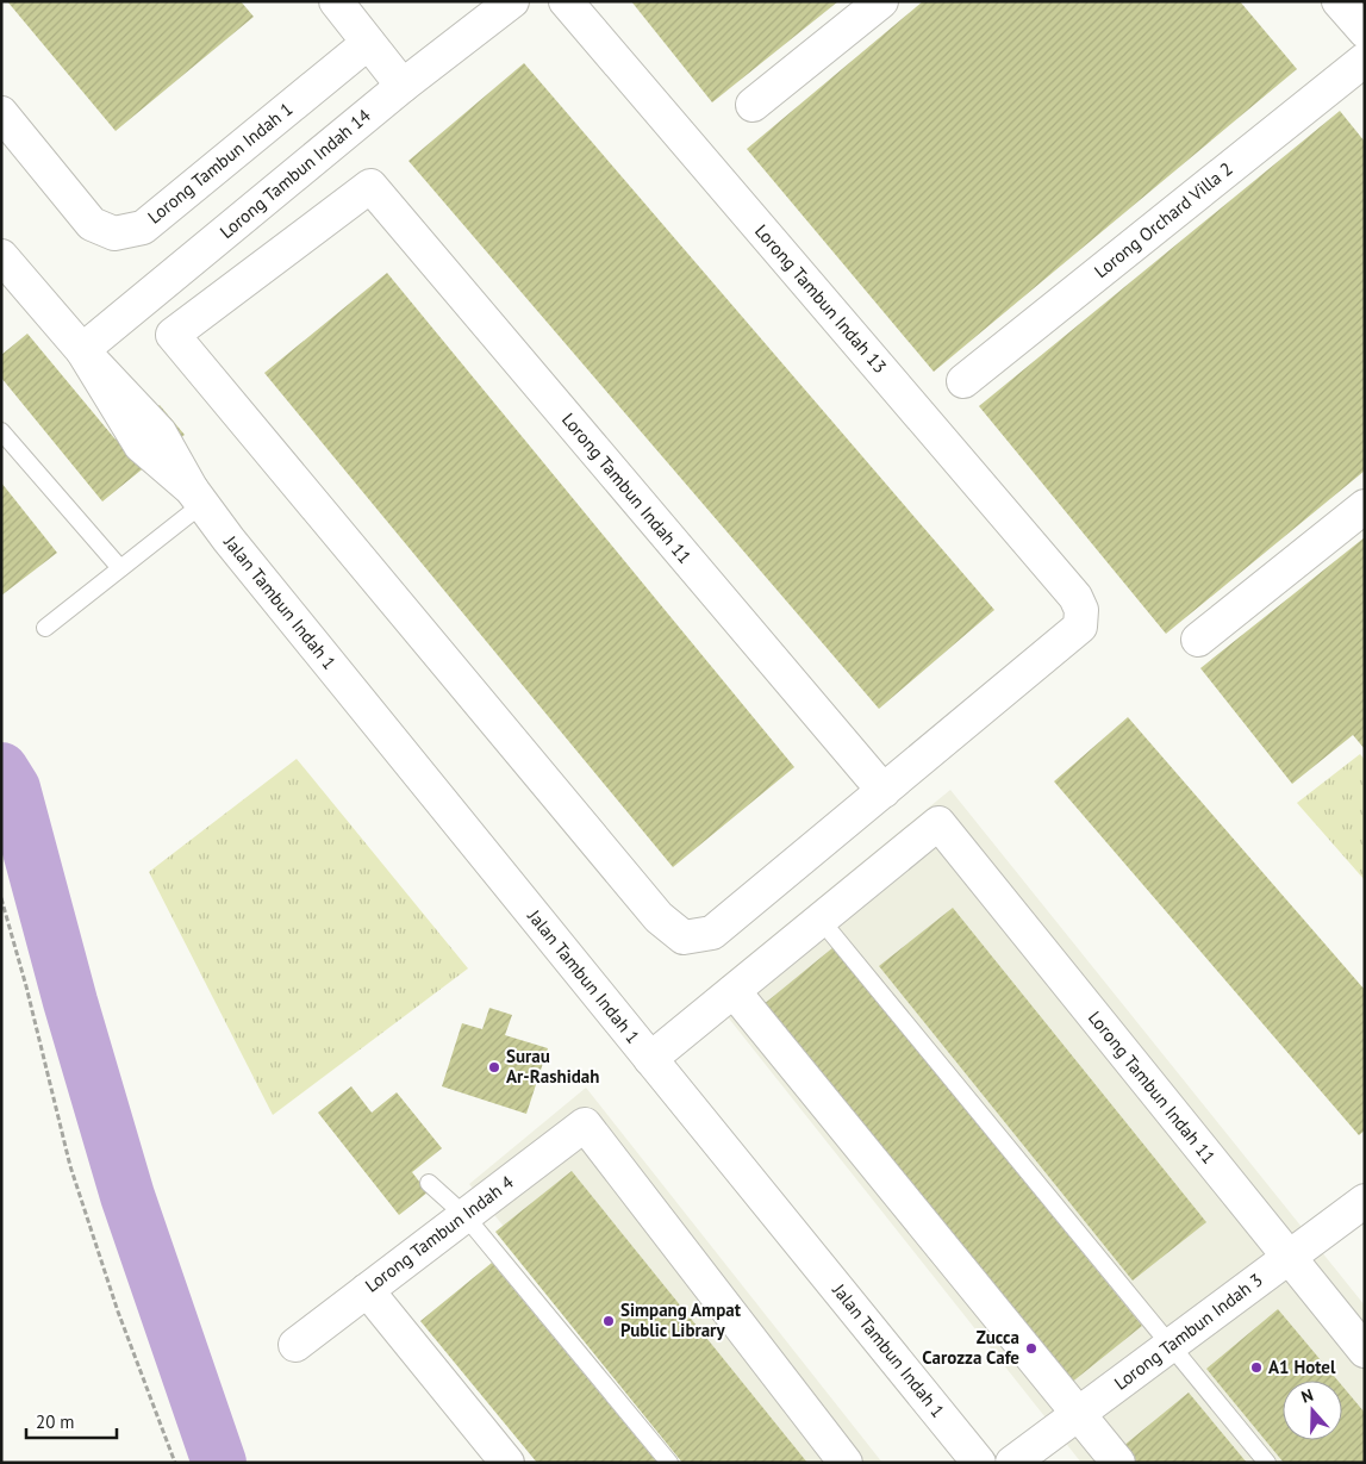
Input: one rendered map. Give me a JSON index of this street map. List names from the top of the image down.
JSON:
{
  "streets": {
    "street": [
      "Lorong Tambun Indah 1",
      "Lorong Tambun Indah 14",
      "Lorong Orchard Villa 2",
      "Lorong Tambun Indah 13",
      "Lorong Tambun Indah 11",
      "Jalan Tambun Indah 1",
      "Lorong Tambun Indah 4",
      "Lorong Tambun Indah 3"
    ]
  },
  "crossings": [
    ["Lorong Tambun Indah 14", "Jalan Tambun Indah 1"],
    ["Lorong Tambun Indah 13", "Lorong Tambun Indah 11"],
    ["Lorong Tambun Indah 11", "Lorong Tambun Indah 3"]
  ],
  "places": [
    "Surau Ar-Rashidah",
    "Simpang Ampat Public Library",
    "Zucca Carozza Cafe",
    "A1 Hotel"
  ],
  "scale_bar": "20 m",
  "north": "top"
}
